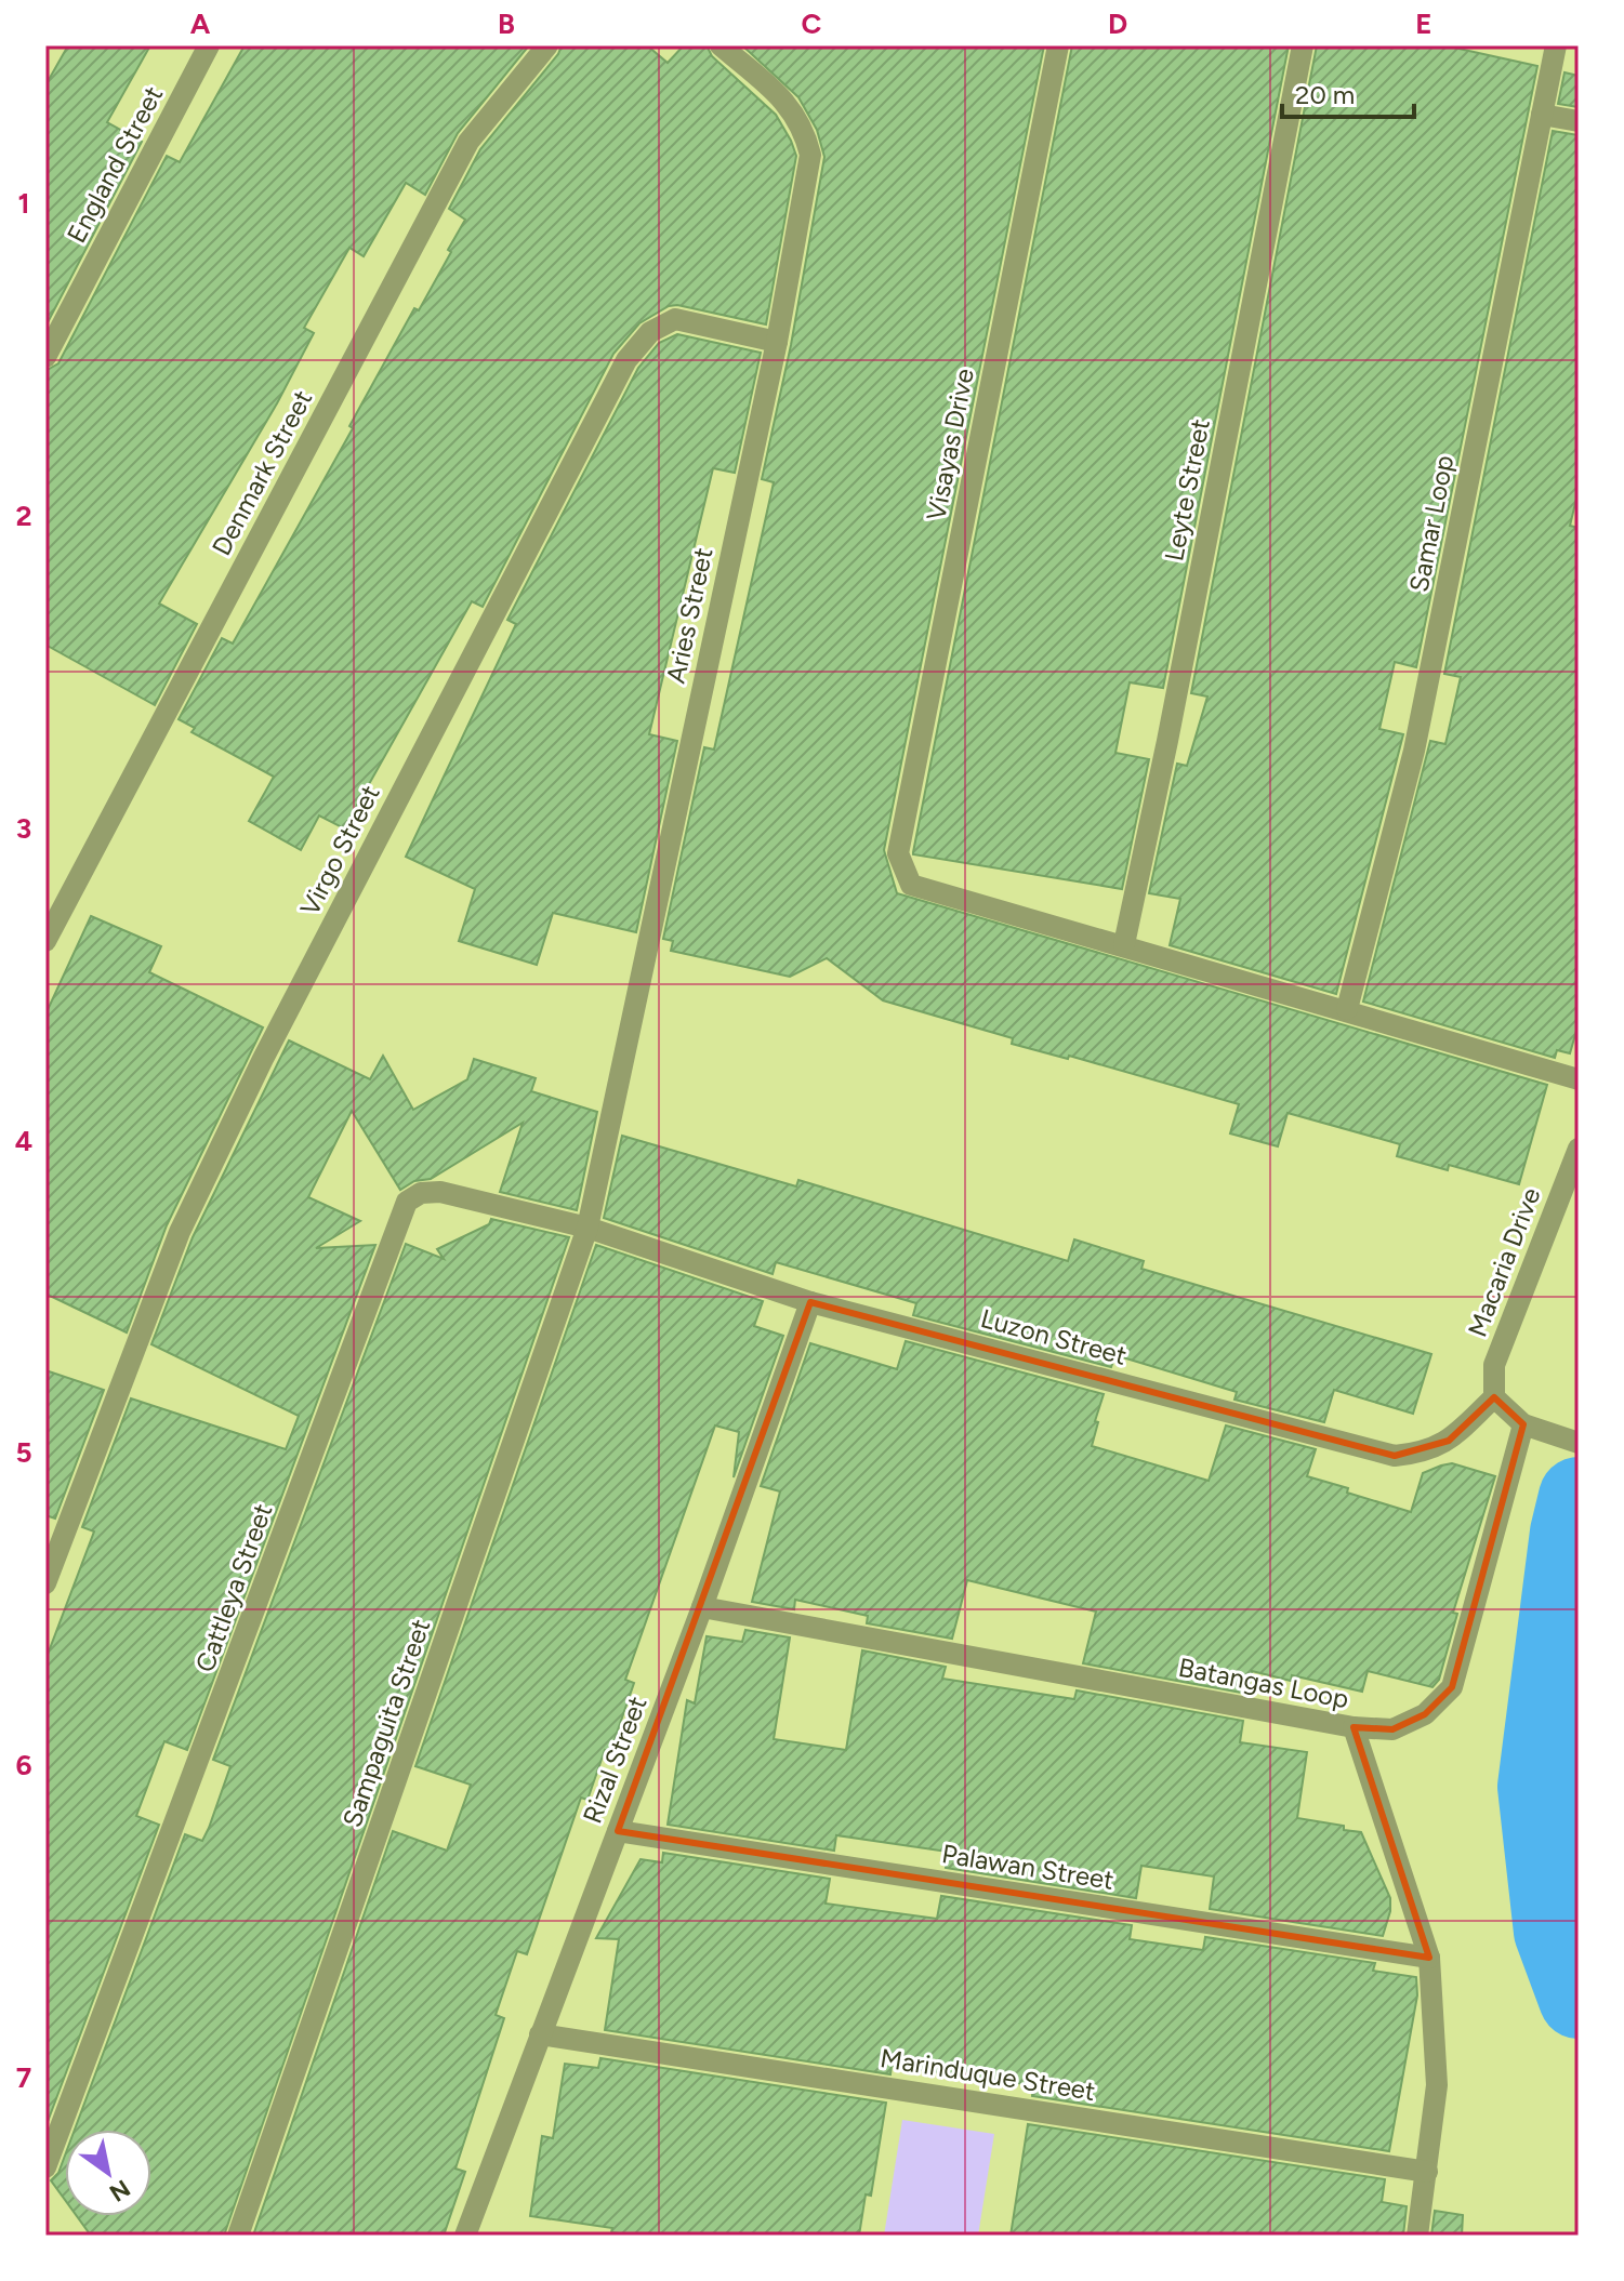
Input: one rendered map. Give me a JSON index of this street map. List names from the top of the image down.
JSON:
{
  "streets": {
    "street": [
      "England Street",
      "Visayas Drive",
      "Denmark Street",
      "Leyte Street",
      "Samar Loop",
      "Aries Street",
      "Virgo Street",
      "Macaria Drive",
      "Luzon Street",
      "Cattleya Street",
      "Batangas Loop",
      "Sampaguita Street",
      "Rizal Street",
      "Palawan Street",
      "Marinduque Street"
    ]
  },
  "crossings": [
    ["Visayas Drive", "Leyte Street"],
    ["Aries Street", "Virgo Street"],
    ["Aries Street", "Luzon Street"],
    ["Aries Street", "Cattleya Street"],
    ["Aries Street", "Sampaguita Street"],
    ["Macaria Drive", "Luzon Street"],
    ["Luzon Street", "Cattleya Street"],
    ["Luzon Street", "Sampaguita Street"],
    ["Luzon Street", "Rizal Street"],
    ["Cattleya Street", "Sampaguita Street"],
    ["Batangas Loop", "Rizal Street"],
    ["Batangas Loop", "Palawan Street"],
    ["Batangas Loop", "Marinduque Street"],
    ["Rizal Street", "Palawan Street"],
    ["Rizal Street", "Marinduque Street"]
  ],
  "scale_bar": "20 m",
  "north": "bottom right",
  "grid": {
    "columns": [
      "A",
      "B",
      "C",
      "D",
      "E"
    ],
    "rows": [
      "1",
      "2",
      "3",
      "4",
      "5",
      "6",
      "7"
    ]
  }
}
